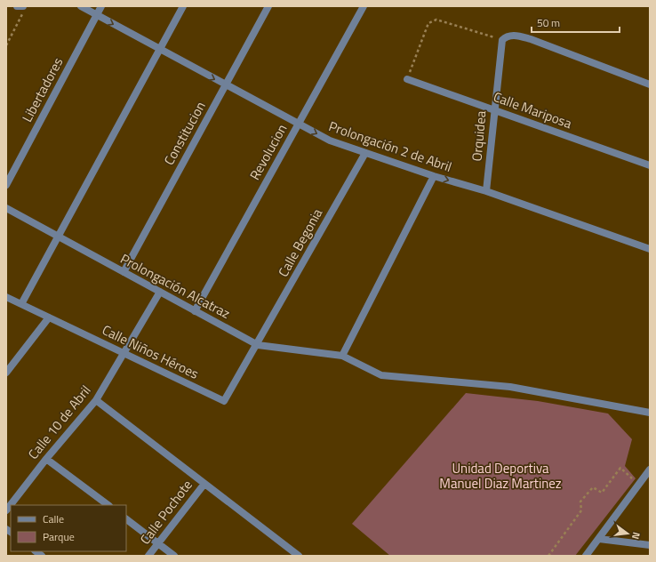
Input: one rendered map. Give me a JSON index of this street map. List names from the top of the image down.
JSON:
{
  "streets": {
    "street": [
      "Libertadores",
      "Calle Mariposa",
      "Constitucion",
      "Orquidea",
      "Prolongación 2 de Abril",
      "Revolucion",
      "Calle Begonia",
      "Prolongación Alcatraz",
      "Calle Niños Héroes",
      "Calle 10 de Abril",
      "Calle Pochote"
    ]
  },
  "crossings": [
    ["Libertadores", "Prolongación 2 de Abril"],
    ["Calle Mariposa", "Orquidea"],
    ["Constitucion", "Prolongación 2 de Abril"],
    ["Constitucion", "Prolongación Alcatraz"],
    ["Orquidea", "Prolongación 2 de Abril"],
    ["Prolongación 2 de Abril", "Revolucion"],
    ["Prolongación 2 de Abril", "Calle Begonia"],
    ["Revolucion", "Prolongación Alcatraz"],
    ["Calle Begonia", "Prolongación Alcatraz"],
    ["Calle Begonia", "Calle Niños Héroes"],
    ["Prolongación Alcatraz", "Calle Niños Héroes"],
    ["Prolongación Alcatraz", "Calle 10 de Abril"],
    ["Calle Niños Héroes", "Calle 10 de Abril"]
  ],
  "one_way": ["Prolongación 2 de Abril"],
  "parks": ["Unidad Deportiva Manuel Diaz Martinez"],
  "legend": ["Calle", "Parque"],
  "scale_bar": "50 m",
  "north": "right"
}
